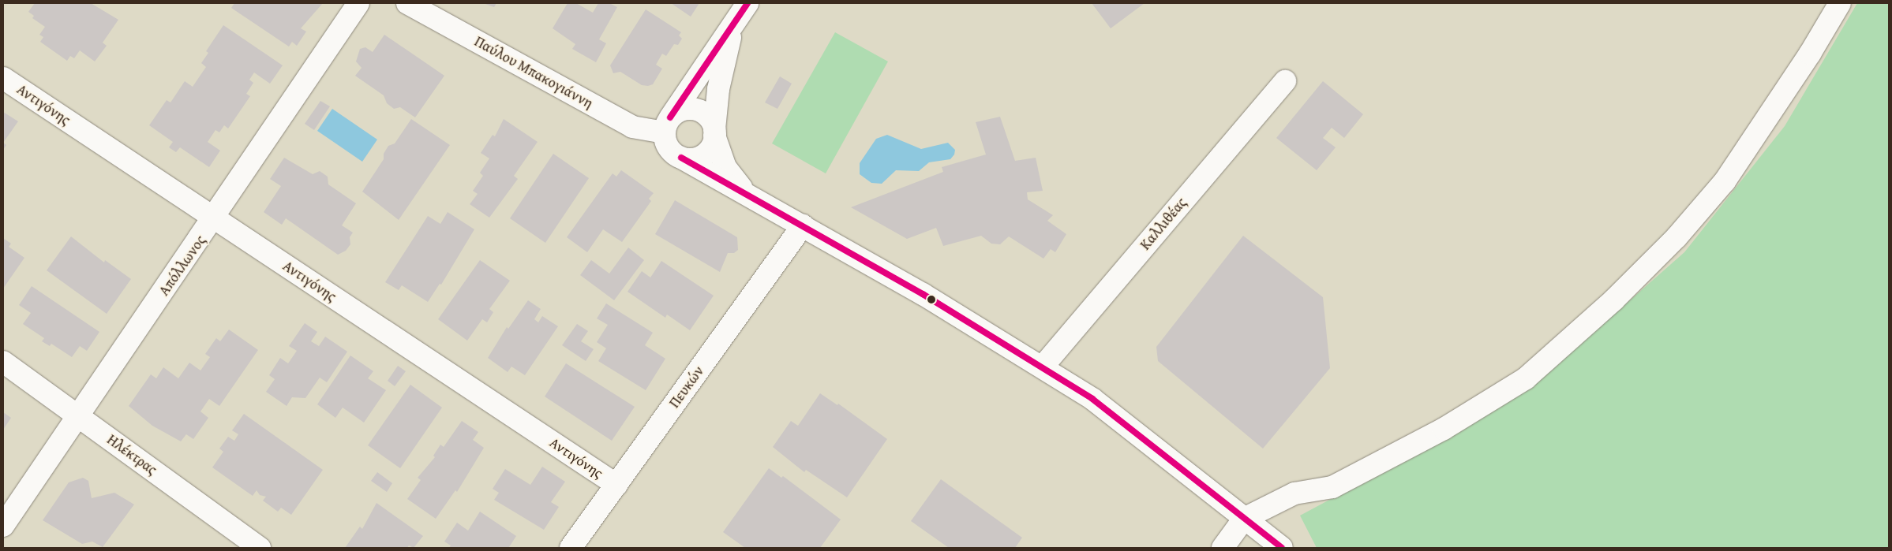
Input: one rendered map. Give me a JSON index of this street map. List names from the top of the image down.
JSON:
{
  "streets": {
    "street": [
      "Παύλου Μπακογιάννη",
      "Αντιγόνης",
      "Καλλιθέας",
      "Απόλλωνος",
      "Πευκών",
      "Ηλέκτρας"
    ]
  },
  "crossings": [
    ["Αντιγόνης", "Απόλλωνος"],
    ["Αντιγόνης", "Πευκών"],
    ["Απόλλωνος", "Ηλέκτρας"]
  ]
}
